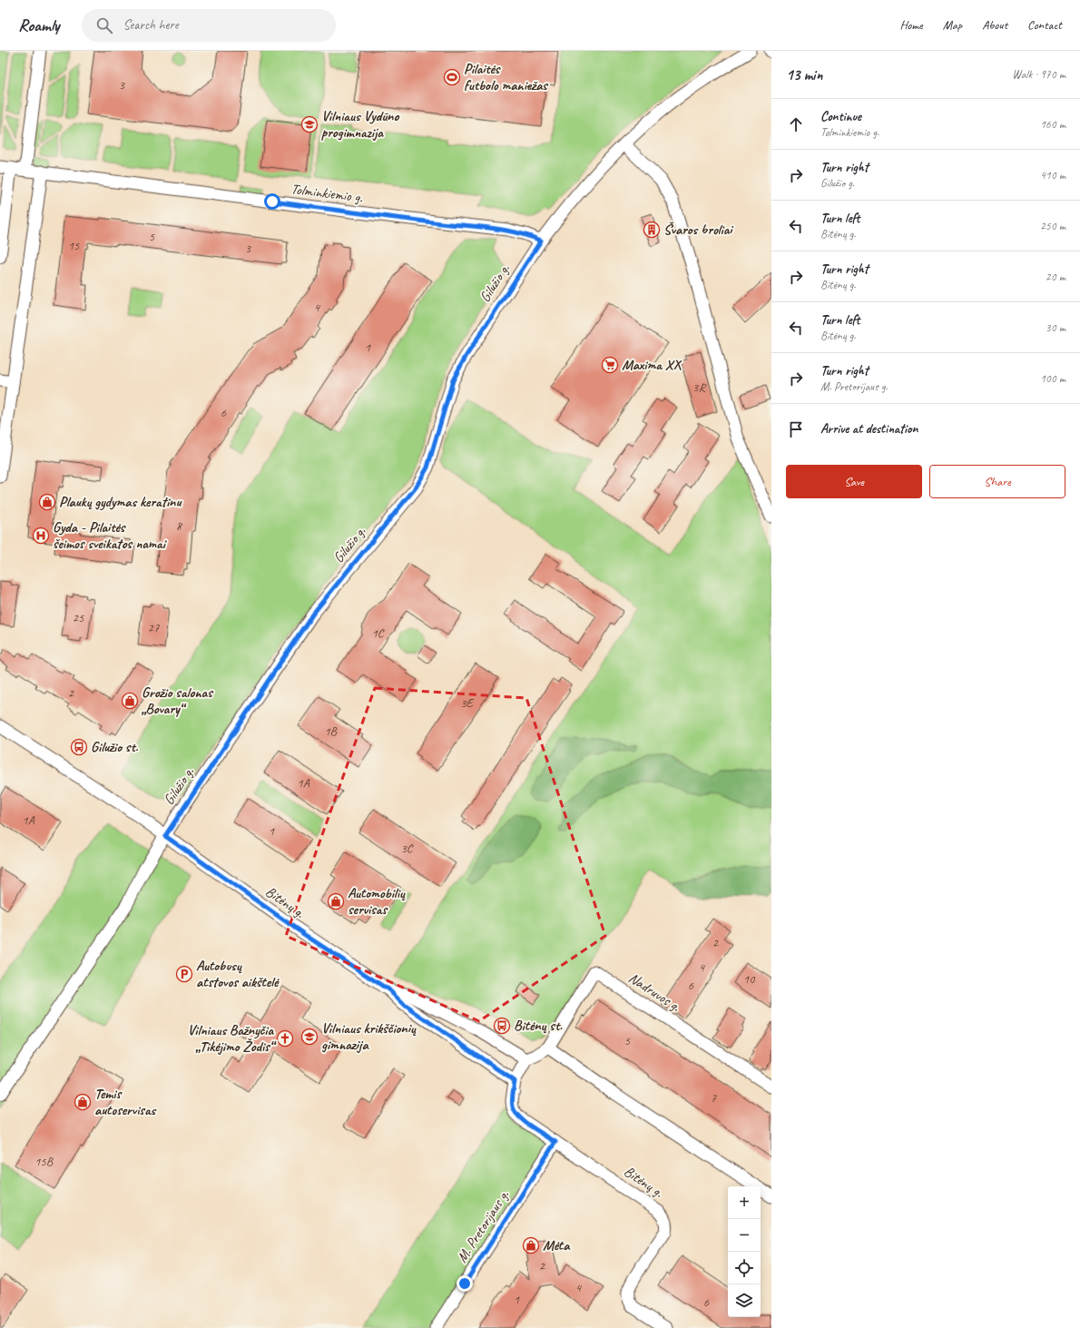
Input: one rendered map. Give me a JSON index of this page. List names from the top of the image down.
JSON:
{
  "streets": {
    "street": [
      "Tolminkiemio g.",
      "Gilužio g.",
      "Bitėnų g.",
      "Nadruvos g.",
      "M. Pretorijaus g."
    ]
  },
  "crossings": [
    ["Tolminkiemio g.", "Gilužio g."],
    ["Gilužio g.", "Bitėnų g."],
    ["Bitėnų g.", "M. Pretorijaus g."]
  ],
  "places": {
    "sports": ["Pilaitės futbolo maniežas"],
    "school or university": ["Vilniaus Vydūno progimnazija", "Vilniaus krikščionių gimnazija"],
    "building": ["Švaros broliai"],
    "supermarket": ["Maxima XX"],
    "shop": [
      "Plaukų gydymas keratinu",
      "Grožio salonas „Bovary“",
      "Automobilių servisas",
      "Temis autoservisas",
      "Mėta"
    ],
    "hospital": ["Gyda - Pilaitės šeimos sveikatos namai"],
    "bus stop": ["Gilužio st.", "Bitėnų st."],
    "parking": ["Autobusų atstovos aikštelė"],
    "church": ["Vilniaus Bažnyčia „Tikėjimo Žodis“"]
  },
  "house_numbers": [
    "3",
    "5",
    "15",
    "3",
    "4",
    "1",
    "3R",
    "6",
    "8",
    "25",
    "27",
    "1C",
    "2",
    "3E",
    "1B",
    "1A",
    "1A",
    "1",
    "3C",
    "2",
    "4",
    "10",
    "6",
    "5",
    "7",
    "15B",
    "2",
    "4",
    "1",
    "6"
  ],
  "page": {
    "header": "Roamly",
    "search": "Search here",
    "nav": [
      "Home",
      "Map",
      "About",
      "Contact"
    ],
    "heading": ["13 min", "Walk · 970 m"],
    "list": [
      ["Continue", "Tolminkiemio g.", "160 m"],
      ["Turn right", "Gilužio g.", "410 m"],
      ["Turn left", "Bitėnų g.", "250 m"],
      ["Turn right", "Bitėnų g.", "20 m"],
      ["Turn left", "Bitėnų g.", "30 m"],
      ["Turn right", "M. Pretorijaus g.", "100 m"],
      "Arrive at destination"
    ],
    "buttons": ["Save", "Share"],
    "map_buttons": ["+", "−"]
  }
}
